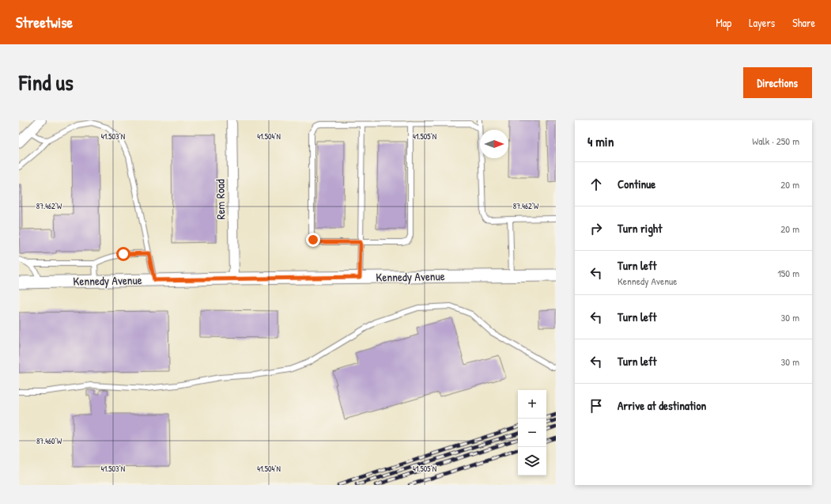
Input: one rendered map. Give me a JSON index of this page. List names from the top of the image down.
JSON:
{
  "streets": {
    "street": ["Rem Road", "Kennedy Avenue"]
  },
  "crossings": [
    ["Rem Road", "Kennedy Avenue"]
  ],
  "north": "right",
  "page": {
    "header": "Streetwise",
    "nav": ["Map", "Layers", "Share"],
    "title": "Find us",
    "buttons": "Directions",
    "heading": ["4 min", "Walk · 250 m"],
    "list": [
      ["Continue", "20 m"],
      ["Turn right", "20 m"],
      ["Turn left", "Kennedy Avenue", "150 m"],
      ["Turn left", "30 m"],
      ["Turn left", "30 m"],
      "Arrive at destination"
    ],
    "map_buttons": ["+", "−"]
  },
  "coordinates": [
    "41.503°N",
    "41.504°N",
    "41.505°N",
    "87.462°W",
    "87.460°W"
  ]
}
